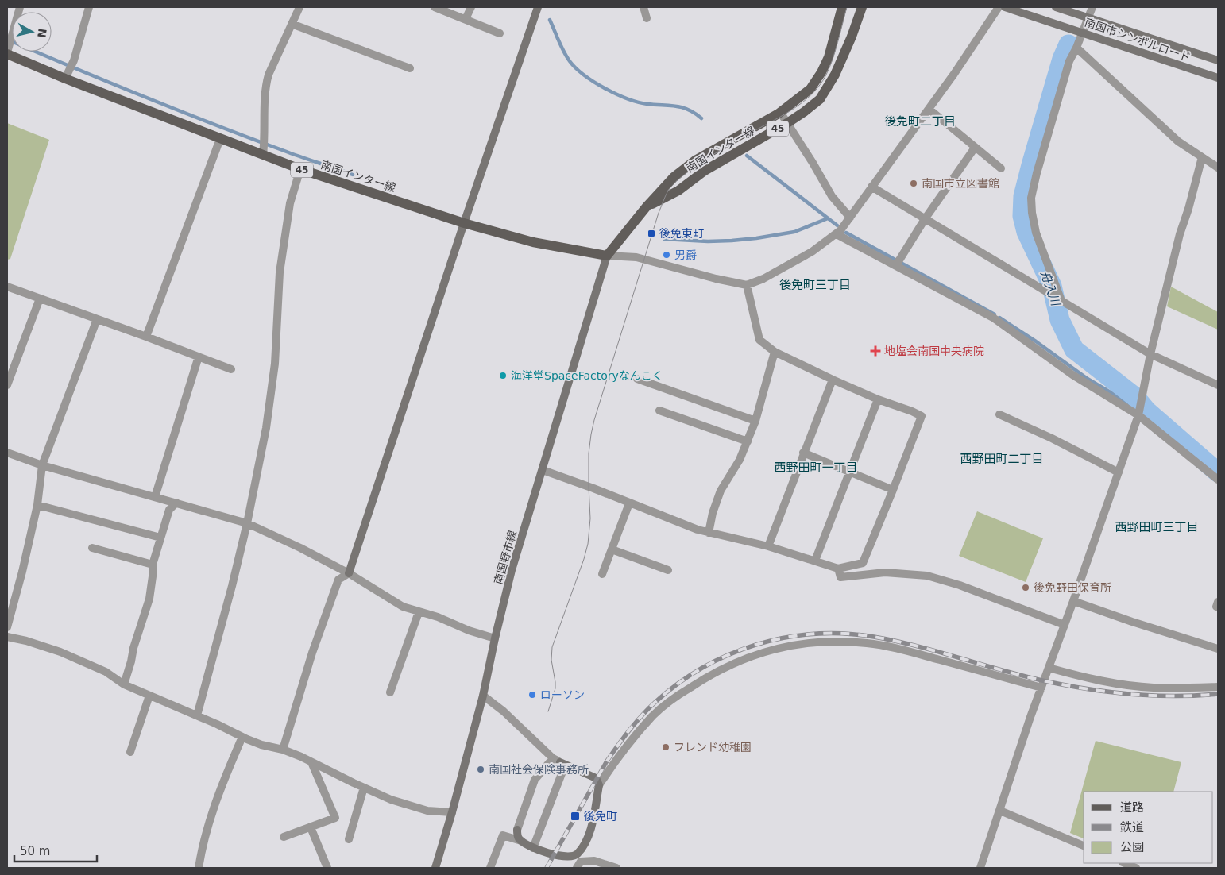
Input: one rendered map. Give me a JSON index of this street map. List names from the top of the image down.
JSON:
{
  "streets": {
    "main road": ["45", "南国インター線"],
    "street": ["南国市シンボルロード", "南国野市線"]
  },
  "crossings": [
    ["南国インター線", "南国野市線"]
  ],
  "districts": [
    "後免町二丁目",
    "後免町三丁目",
    "西野田町二丁目",
    "西野田町一丁目",
    "西野田町三丁目"
  ],
  "water": ["舟入川"],
  "places": {
    "other": [
      "南国市立図書館",
      "男爵",
      "海洋堂SpaceFactoryなんこく",
      "後免野田保育所",
      "ローソン",
      "フレンド幼稚園",
      "南国社会保険事務所"
    ],
    "transit": ["後免東町", "後免町"],
    "health": ["地塩会南国中央病院"]
  },
  "legend": ["道路", "鉄道", "公園"],
  "scale_bar": "50 m",
  "north": "right"
}
